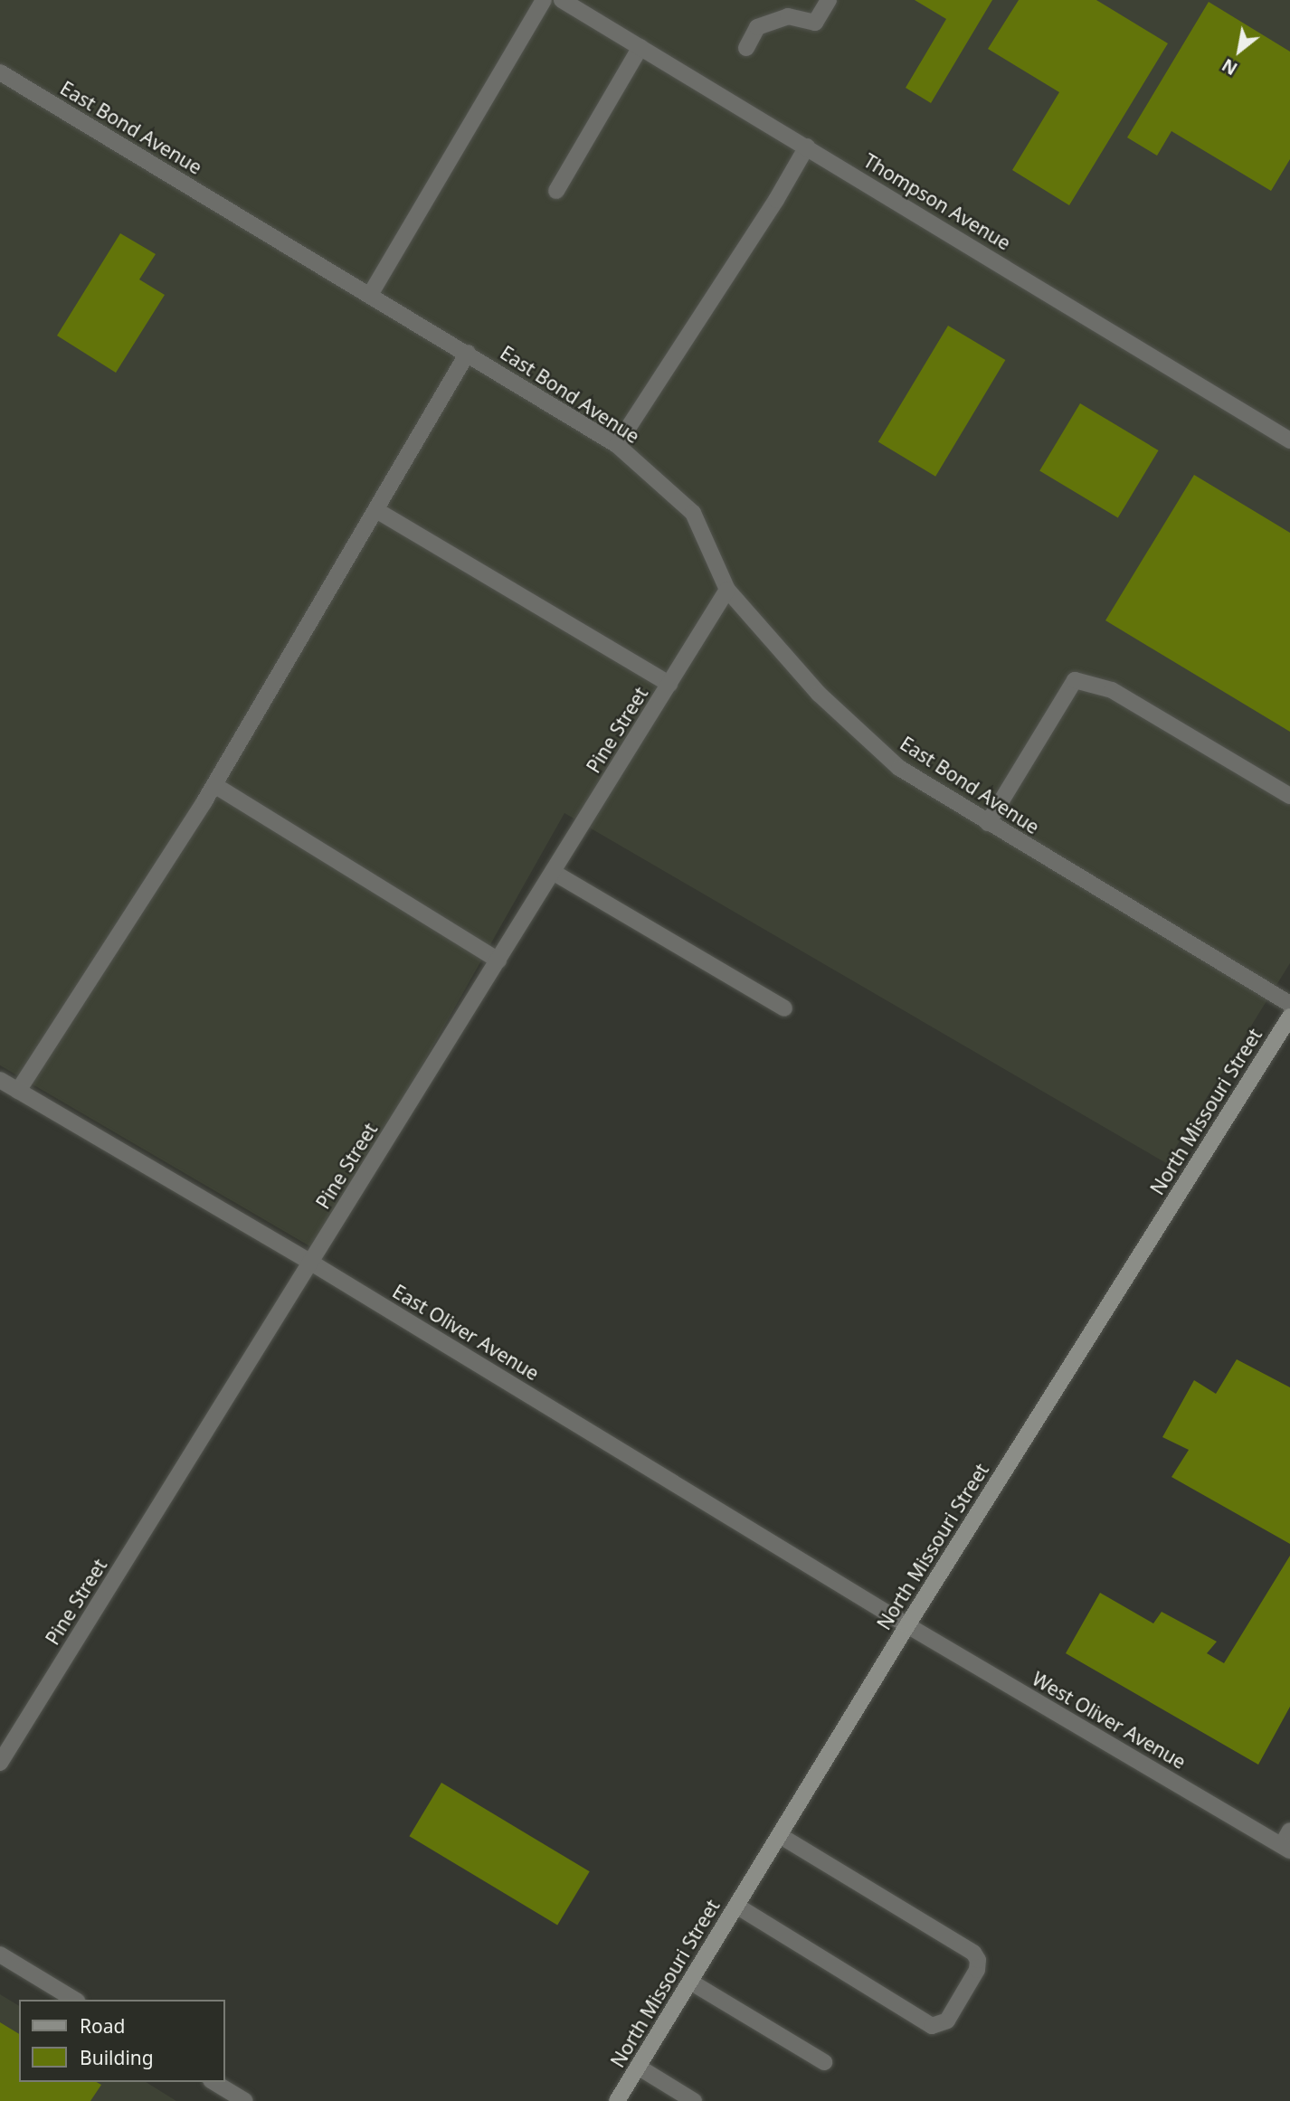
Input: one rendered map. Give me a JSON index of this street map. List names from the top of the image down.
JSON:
{
  "streets": {
    "main road": ["North Missouri Street"],
    "street": [
      "East Bond Avenue",
      "Thompson Avenue",
      "Pine Street",
      "East Oliver Avenue",
      "West Oliver Avenue"
    ]
  },
  "crossings": [
    ["East Bond Avenue", "Pine Street"],
    ["Pine Street", "East Oliver Avenue"],
    ["North Missouri Street", "East Oliver Avenue"],
    ["North Missouri Street", "West Oliver Avenue"],
    ["East Oliver Avenue", "West Oliver Avenue"]
  ],
  "legend": ["Road", "Building"],
  "north": "bottom left"
}
